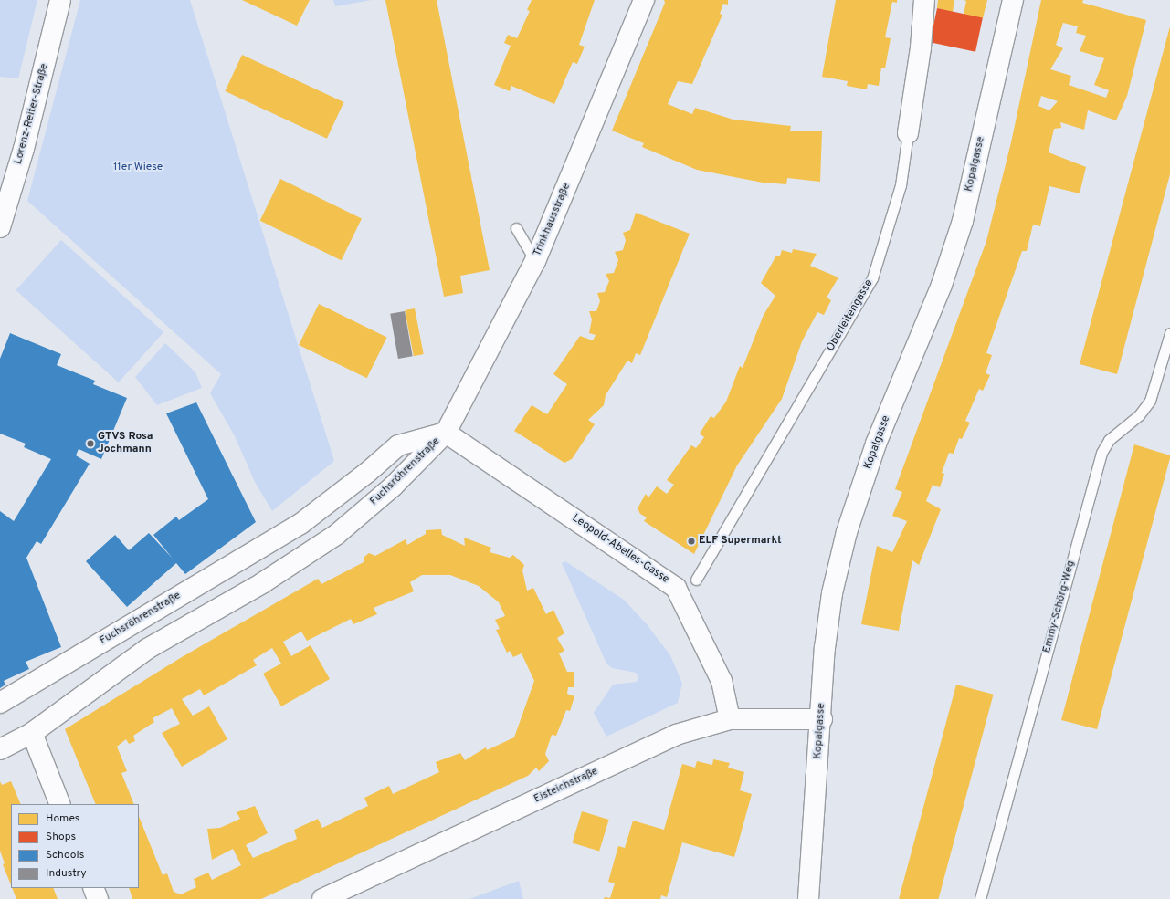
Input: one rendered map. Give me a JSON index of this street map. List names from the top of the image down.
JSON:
{
  "streets": {
    "street": [
      "Lorenz-Reiter-Straße",
      "Kopalgasse",
      "Trinkhausstraße",
      "Oberleitengasse",
      "Fuchsröhrenstraße",
      "Leopold-Abelles-Gasse",
      "Eisteichstraße"
    ],
    "lane": ["Emmy-Schörg-Weg"]
  },
  "crossings": [
    ["Kopalgasse", "Eisteichstraße"],
    ["Trinkhausstraße", "Fuchsröhrenstraße"],
    ["Trinkhausstraße", "Leopold-Abelles-Gasse"],
    ["Fuchsröhrenstraße", "Leopold-Abelles-Gasse"],
    ["Leopold-Abelles-Gasse", "Eisteichstraße"]
  ],
  "parks": ["11er Wiese"],
  "places": ["GTVS Rosa Jochmann", "ELF Supermarkt"],
  "legend": [
    "Homes",
    "Shops",
    "Schools",
    "Industry"
  ]
}
